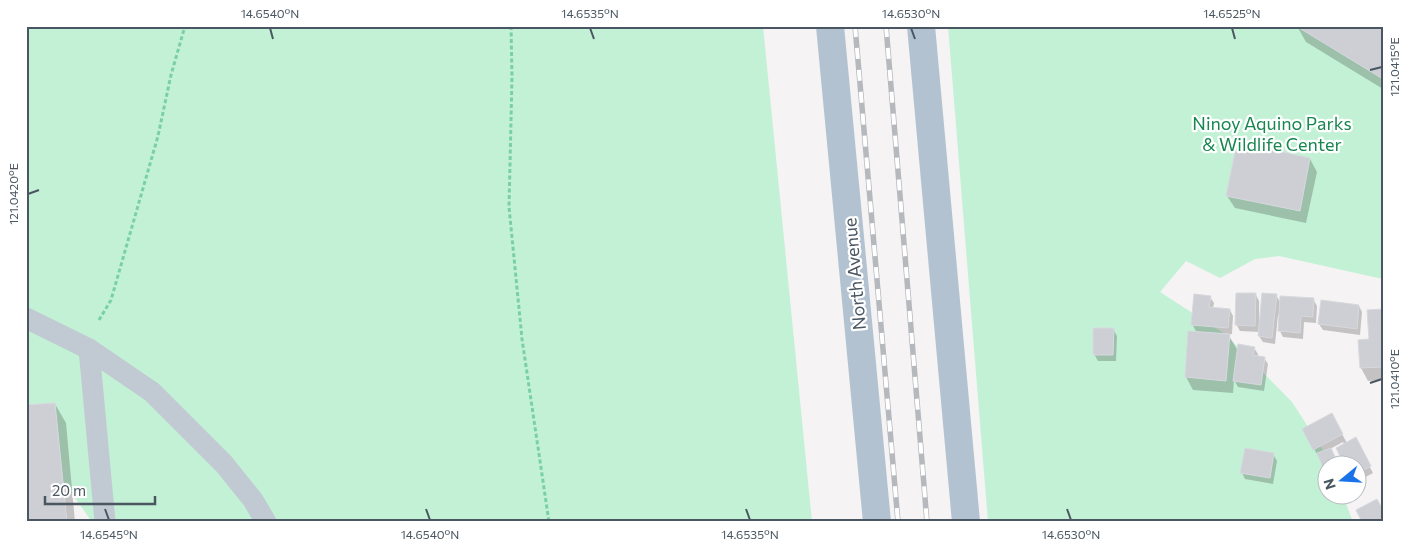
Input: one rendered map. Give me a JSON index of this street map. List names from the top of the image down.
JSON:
{
  "streets": {
    "main road": ["North Avenue"]
  },
  "parks": ["Ninoy Aquino Parks & Wildlife Center"],
  "scale_bar": "20 m",
  "north": "left",
  "coordinates": [
    "14.6540°N",
    "14.6535°N",
    "14.6530°N",
    "14.6525°N",
    "121.0415°E",
    "121.0420°E",
    "121.0410°E",
    "14.6545°N"
  ]
}
